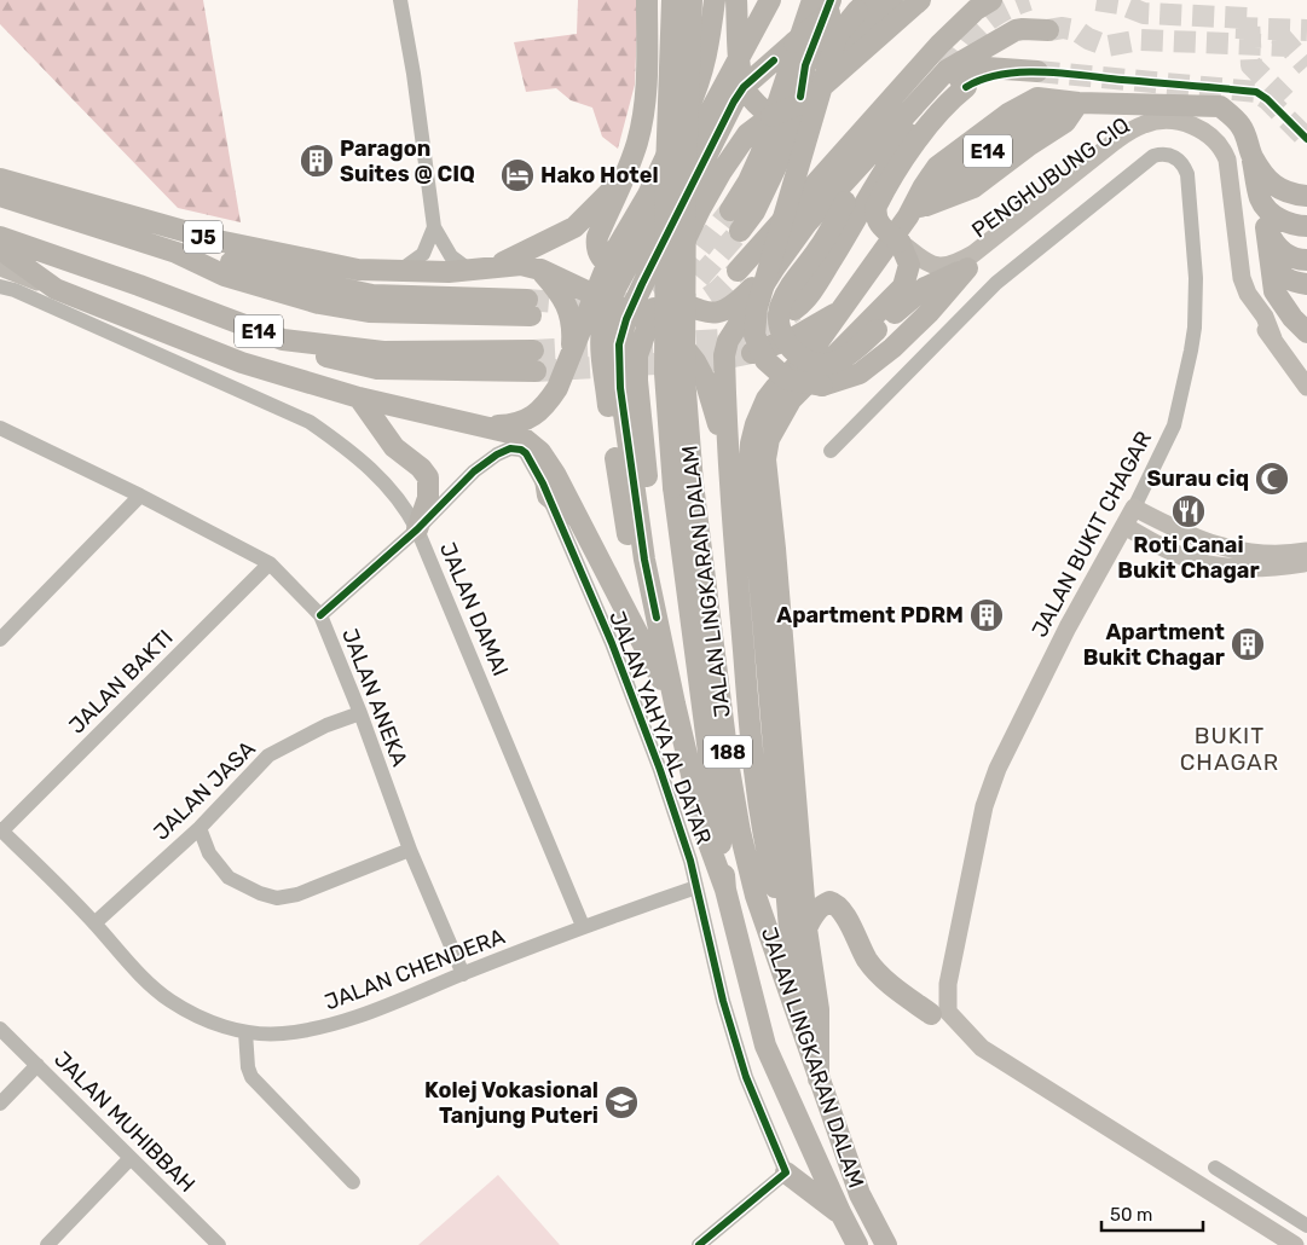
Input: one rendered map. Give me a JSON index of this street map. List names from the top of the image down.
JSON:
{
  "streets": {
    "highway": [
      "E14",
      "J5",
      "JALAN LINGKARAN DALAM",
      "188"
    ],
    "main road": ["PENGHUBUNG CIQ", "JALAN BUKIT CHAGAR"],
    "street": [
      "JALAN DAMAI",
      "JALAN BAKTI",
      "JALAN ANEKA",
      "JALAN YAHYA AL DATAR",
      "JALAN JASA",
      "JALAN CHENDERA",
      "JALAN MUHIBBAH"
    ]
  },
  "crossings": [
    ["JALAN DAMAI", "JALAN YAHYA AL DATAR"],
    ["JALAN DAMAI", "JALAN CHENDERA"],
    ["JALAN BAKTI", "JALAN ANEKA"],
    ["JALAN BAKTI", "JALAN CHENDERA"],
    ["JALAN ANEKA", "JALAN YAHYA AL DATAR"],
    ["JALAN ANEKA", "JALAN JASA"],
    ["JALAN ANEKA", "JALAN CHENDERA"],
    ["JALAN YAHYA AL DATAR", "JALAN CHENDERA"],
    ["JALAN JASA", "JALAN CHENDERA"]
  ],
  "districts": ["BUKIT CHAGAR"],
  "places": {
    "building": ["Paragon Suites @ CIQ", "Apartment PDRM", "Apartment Bukit Chagar"],
    "hotel": ["Hako Hotel"],
    "mosque": ["Surau ciq"],
    "restaurant": ["Roti Canai Bukit Chagar"],
    "school or university": ["Kolej Vokasional Tanjung Puteri"]
  },
  "scale_bar": "50 m"
}
